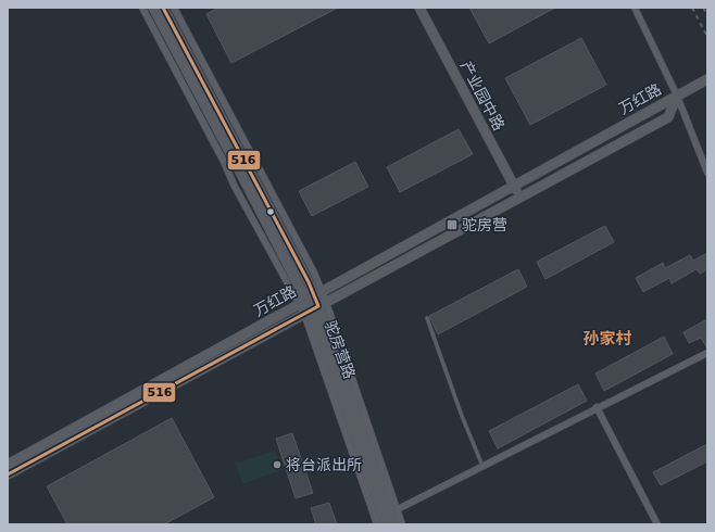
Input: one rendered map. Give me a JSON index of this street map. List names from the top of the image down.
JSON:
{
  "streets": {
    "street": ["产业园中路", "万红路", "驼房营路"]
  },
  "crossings": [
    ["产业园中路", "万红路"],
    ["万红路", "驼房营路"]
  ],
  "districts": ["孙家村"],
  "places": {
    "transit": ["驼房营"],
    "other": ["将台派出所"]
  },
  "lines": ["transit line 516"]
}
